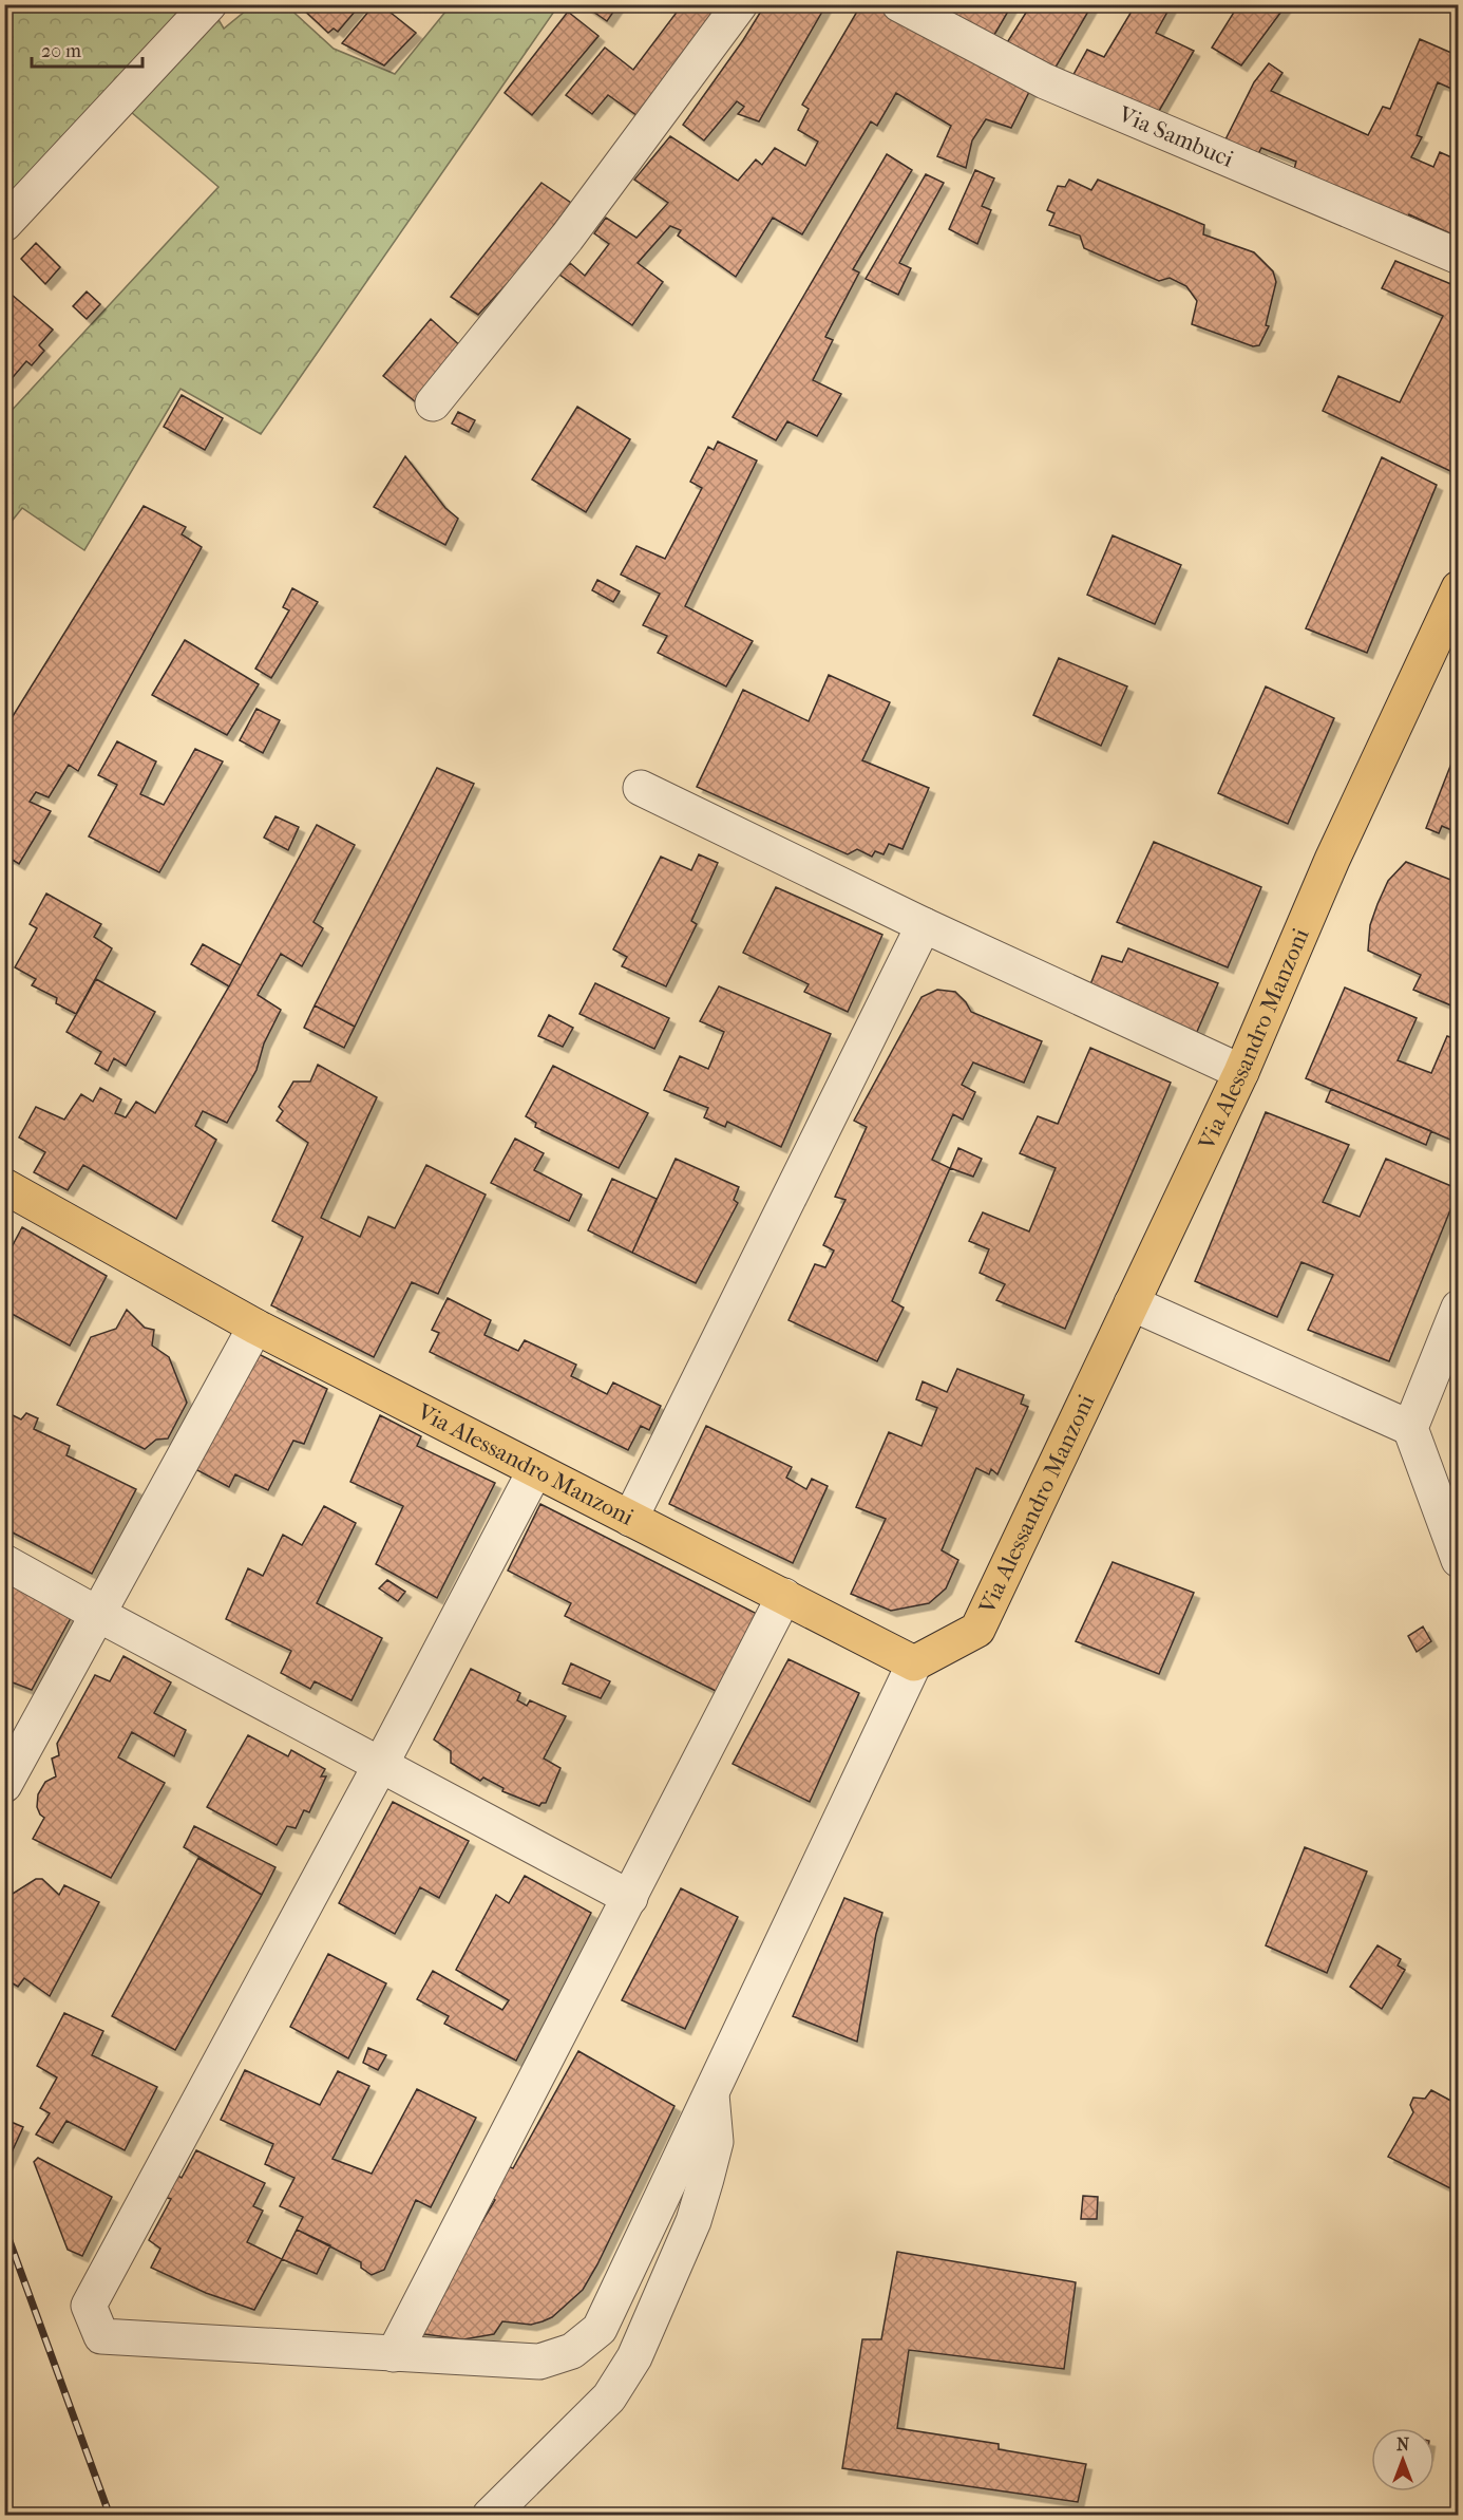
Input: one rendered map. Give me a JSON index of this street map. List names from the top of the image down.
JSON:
{
  "streets": {
    "main road": ["Via Alessandro Manzoni"],
    "street": ["Via Sambuci"]
  },
  "scale_bar": "20 m",
  "north": "top"
}
